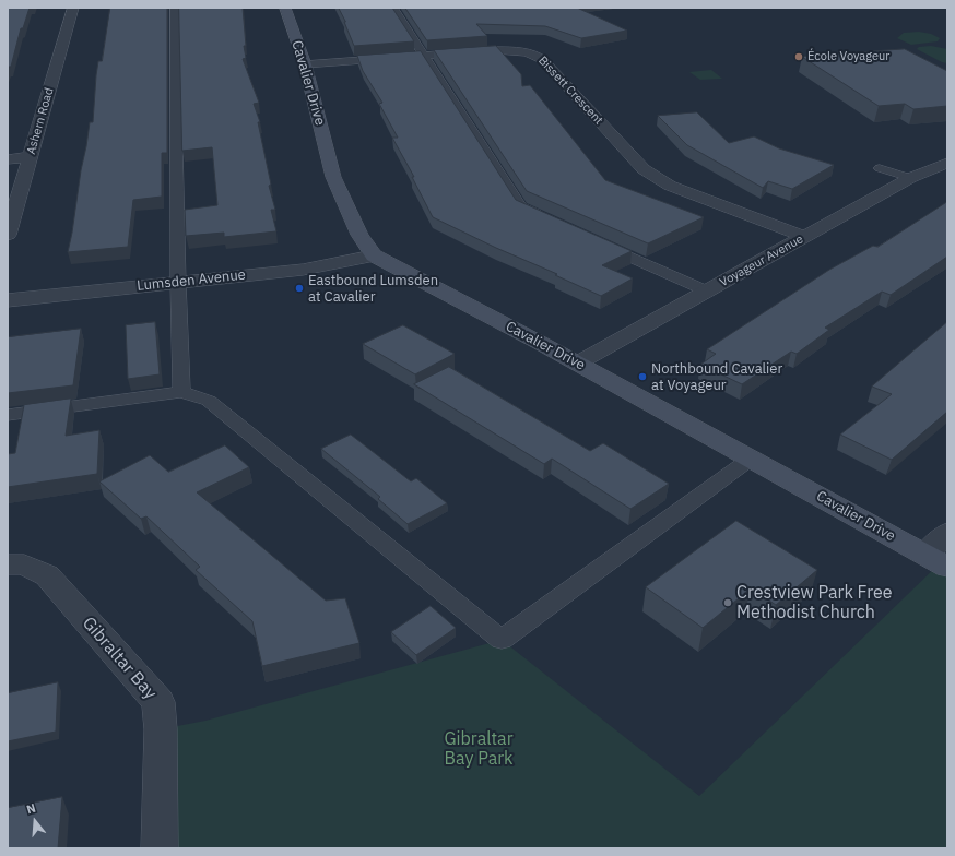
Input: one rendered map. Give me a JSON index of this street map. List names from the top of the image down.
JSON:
{
  "streets": {
    "street": [
      "Cavalier Drive",
      "Bissett Crescent",
      "Ashern Road",
      "Voyageur Avenue",
      "Lumsden Avenue",
      "Gibraltar Bay"
    ]
  },
  "crossings": [
    ["Cavalier Drive", "Bissett Crescent"],
    ["Cavalier Drive", "Voyageur Avenue"],
    ["Cavalier Drive", "Lumsden Avenue"],
    ["Bissett Crescent", "Voyageur Avenue"]
  ],
  "parks": ["Gibraltar Bay Park"],
  "places": [
    "École Voyageur",
    "Eastbound Lumsden at Cavalier",
    "Northbound Cavalier at Voyageur",
    "Crestview Park Free Methodist Church"
  ],
  "north": "top"
}
